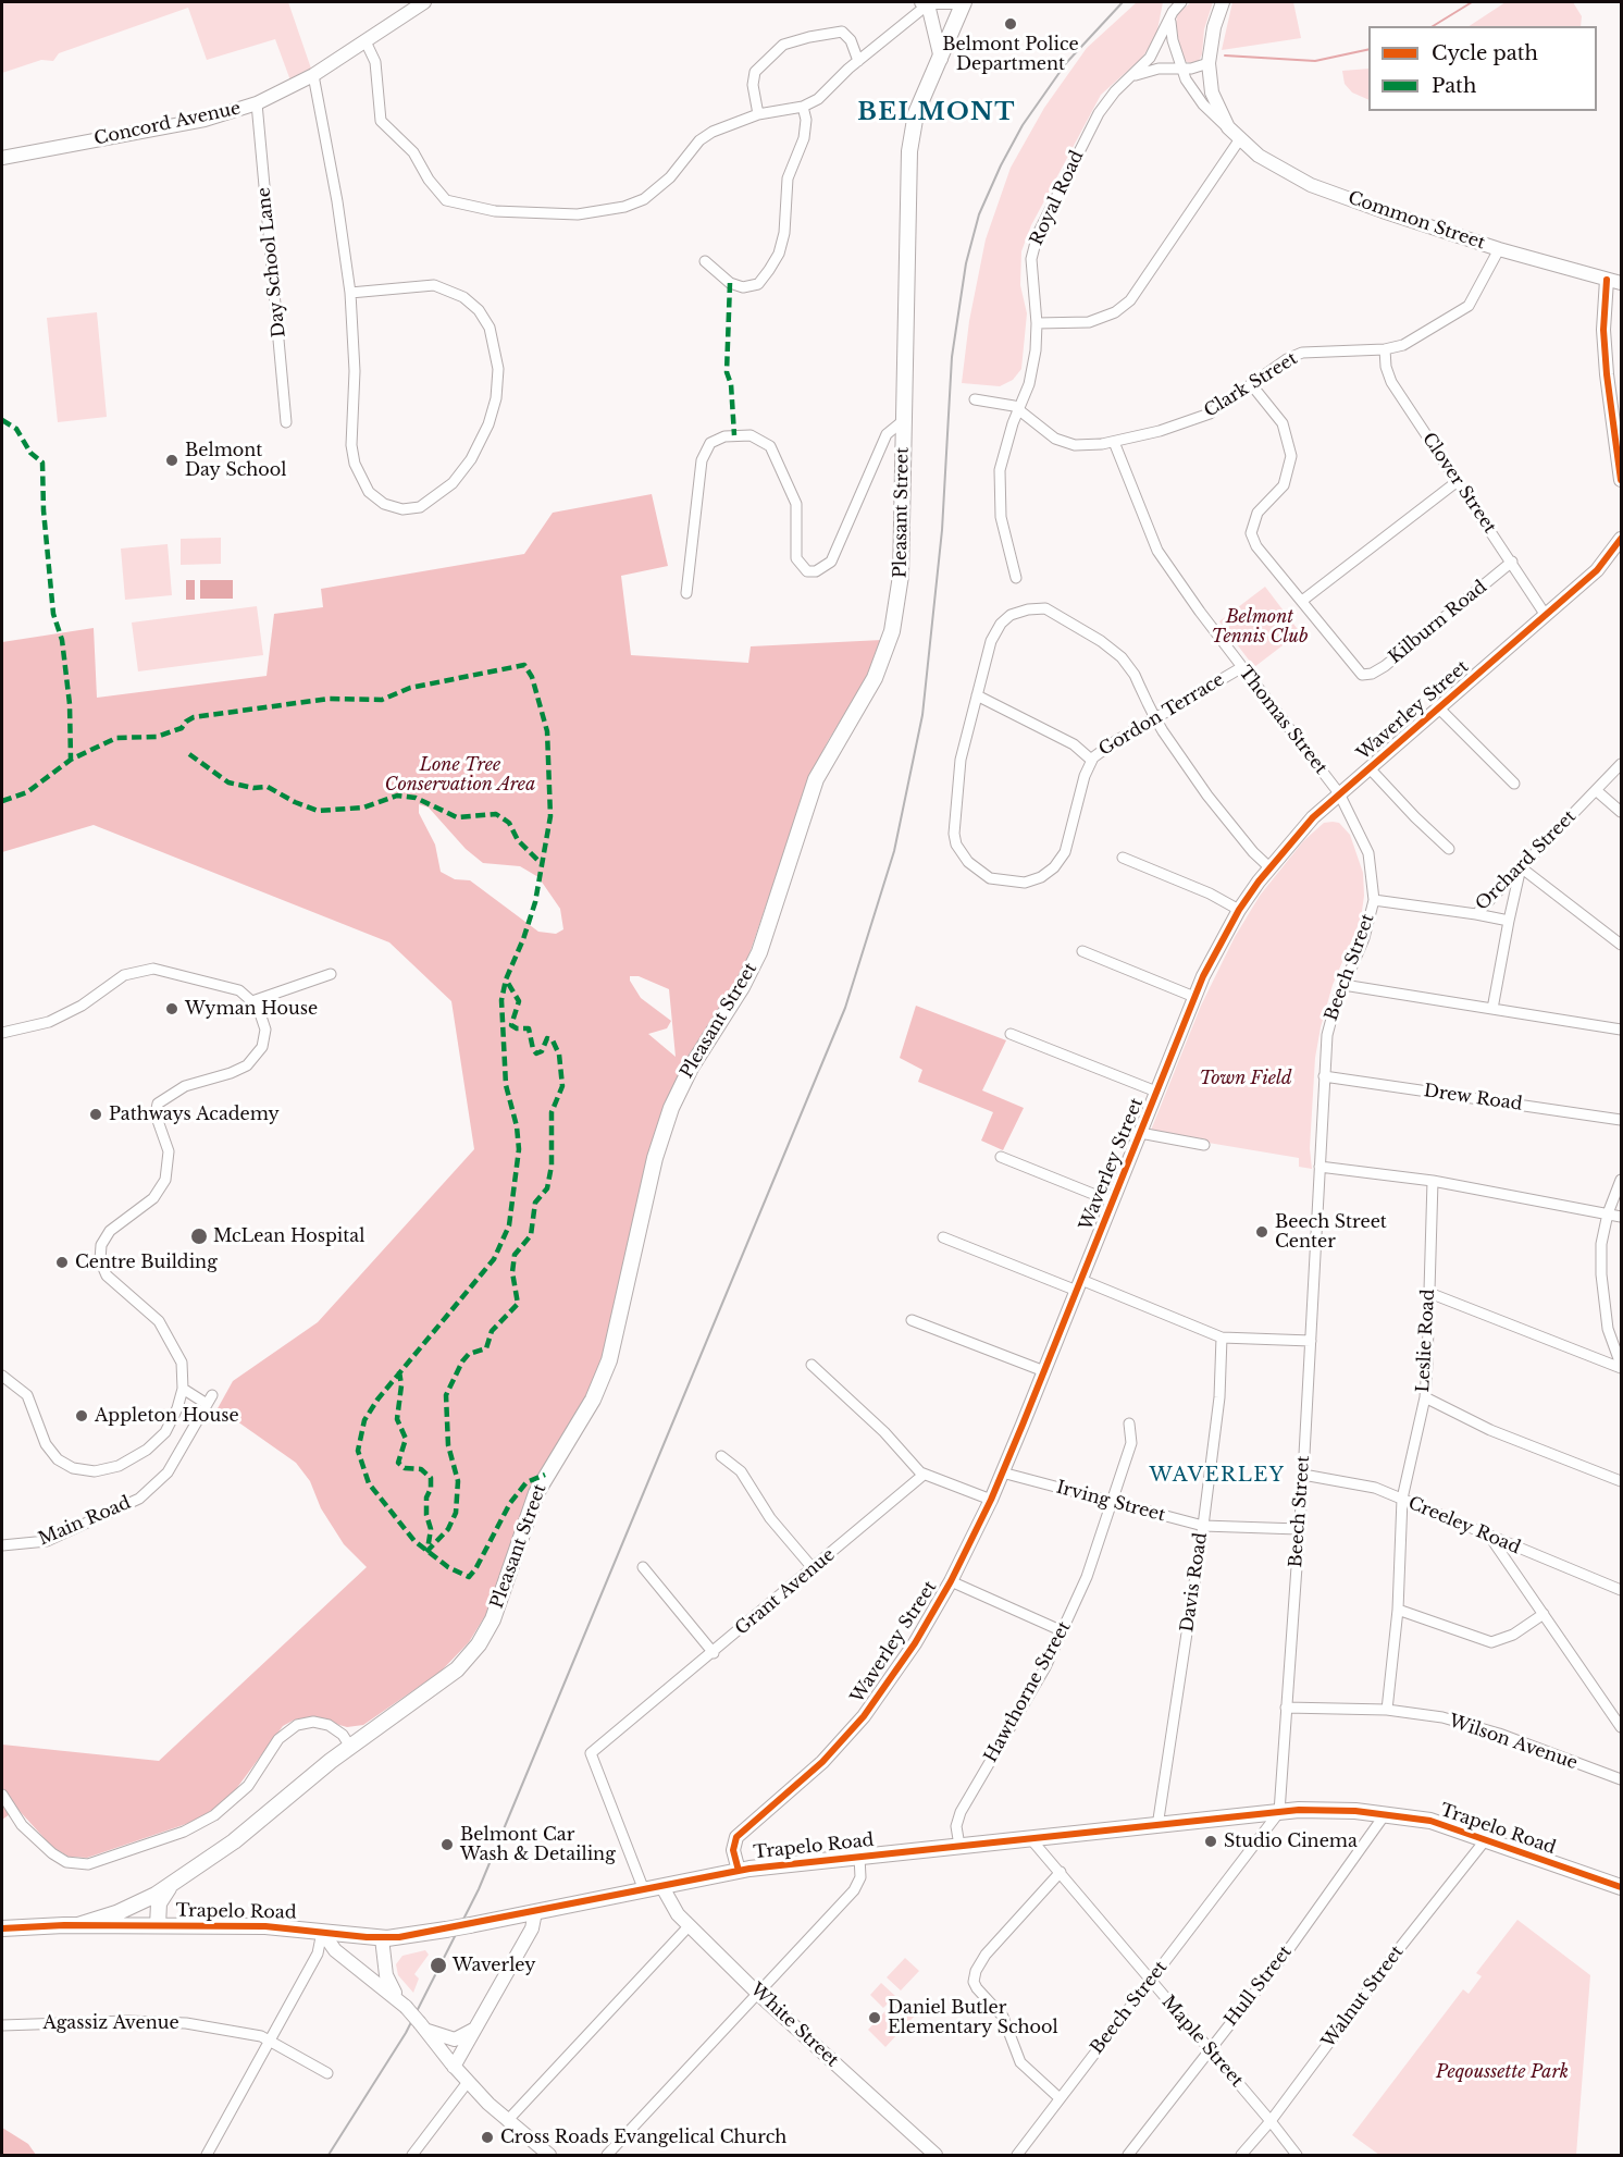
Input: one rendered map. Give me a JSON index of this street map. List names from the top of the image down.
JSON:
{
  "streets": {
    "main road": ["Pleasant Street", "Trapelo Road"],
    "street": [
      "Concord Avenue",
      "Royal Road",
      "Common Street",
      "Day School Lane",
      "Clark Street",
      "Clover Street",
      "Kilburn Road",
      "Waverley Street",
      "Gordon Terrace",
      "Thomas Street",
      "Orchard Street",
      "Beech Street",
      "Drew Road",
      "Leslie Road",
      "Irving Street",
      "Main Road",
      "Creeley Road",
      "Davis Road",
      "Grant Avenue",
      "Hawthorne Street",
      "Wilson Avenue",
      "Hull Street",
      "Walnut Street",
      "Agassiz Avenue",
      "White Street",
      "Maple Street"
    ]
  },
  "crossings": [
    ["Concord Avenue", "Day School Lane"],
    ["Royal Road", "Common Street"],
    ["Royal Road", "Clark Street"],
    ["Common Street", "Clark Street"],
    ["Clark Street", "Clover Street"],
    ["Clark Street", "Kilburn Road"],
    ["Clark Street", "Thomas Street"],
    ["Clover Street", "Kilburn Road"],
    ["Clover Street", "Waverley Street"],
    ["Pleasant Street", "Trapelo Road"],
    ["Waverley Street", "Thomas Street"],
    ["Waverley Street", "Beech Street"],
    ["Waverley Street", "Irving Street"],
    ["Waverley Street", "Trapelo Road"],
    ["Gordon Terrace", "Thomas Street"],
    ["Thomas Street", "Beech Street"],
    ["Orchard Street", "Beech Street"],
    ["Beech Street", "Drew Road"],
    ["Beech Street", "Irving Street"],
    ["Beech Street", "Creeley Road"],
    ["Beech Street", "Wilson Avenue"],
    ["Beech Street", "Trapelo Road"],
    ["Beech Street", "Maple Street"],
    ["Leslie Road", "Creeley Road"],
    ["Leslie Road", "Wilson Avenue"],
    ["Irving Street", "Davis Road"],
    ["Irving Street", "Hawthorne Street"],
    ["Davis Road", "Trapelo Road"],
    ["Grant Avenue", "Trapelo Road"],
    ["Hawthorne Street", "Trapelo Road"],
    ["Trapelo Road", "Hull Street"],
    ["Trapelo Road", "Walnut Street"],
    ["Trapelo Road", "White Street"],
    ["Trapelo Road", "Maple Street"],
    ["Hull Street", "Maple Street"],
    ["Walnut Street", "Maple Street"]
  ],
  "districts": ["BELMONT", "WAVERLEY"],
  "parks": [
    "Belmont Tennis Club",
    "Lone Tree Conservation Area",
    "Town Field",
    "Peqoussette Park"
  ],
  "places": [
    "Belmont Police Department",
    "Belmont Day School",
    "Wyman House",
    "Pathways Academy",
    "Beech Street Center",
    "McLean Hospital",
    "Centre Building",
    "Appleton House",
    "Studio Cinema",
    "Belmont Car Wash & Detailing",
    "Waverley",
    "Daniel Butler Elementary School",
    "Cross Roads Evangelical Church"
  ],
  "legend": ["Cycle path", "Path"]
}
